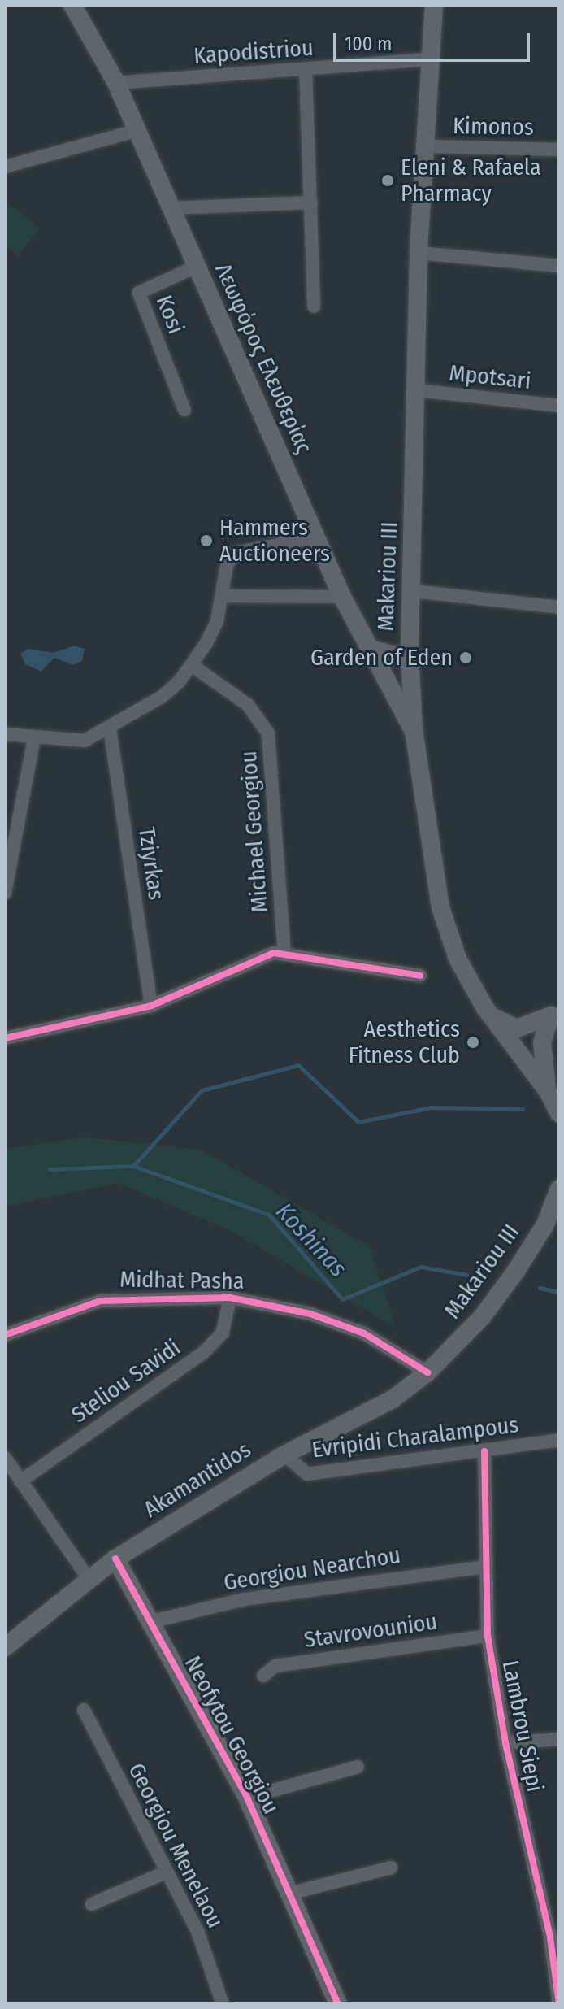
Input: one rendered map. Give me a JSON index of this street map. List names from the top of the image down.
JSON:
{
  "streets": {
    "main road": [
      "Λεωφόρος Ελευθερίας",
      "Makariou III",
      "Akamantidos",
      "Neofytou Georgiou"
    ],
    "street": [
      "Kapodistriou",
      "Kimonos",
      "Kosi",
      "Mpotsari",
      "Michael Georgiou",
      "Tziyrkas",
      "Midhat Pasha",
      "Steliou Savidi",
      "Evripidi Charalampous",
      "Georgiou Nearchou",
      "Stavrovouniou",
      "Lambrou Siepi",
      "Georgiou Menelaou"
    ]
  },
  "crossings": [
    ["Kapodistriou", "Λεωφόρος Ελευθερίας"],
    ["Kapodistriou", "Makariou III"],
    ["Kimonos", "Makariou III"],
    ["Kosi", "Λεωφόρος Ελευθερίας"],
    ["Λεωφόρος Ελευθερίας", "Makariou III"],
    ["Mpotsari", "Makariou III"],
    ["Makariou III", "Midhat Pasha"],
    ["Makariou III", "Akamantidos"],
    ["Midhat Pasha", "Steliou Savidi"],
    ["Midhat Pasha", "Akamantidos"],
    ["Evripidi Charalampous", "Akamantidos"],
    ["Evripidi Charalampous", "Lambrou Siepi"],
    ["Akamantidos", "Neofytou Georgiou"],
    ["Georgiou Nearchou", "Lambrou Siepi"],
    ["Georgiou Nearchou", "Neofytou Georgiou"],
    ["Stavrovouniou", "Lambrou Siepi"]
  ],
  "water": ["Koshinas"],
  "places": [
    "Eleni & Rafaela Pharmacy",
    "Hammers Auctioneers",
    "Garden of Eden",
    "Aesthetics Fitness Club"
  ],
  "scale_bar": "100 m"
}
